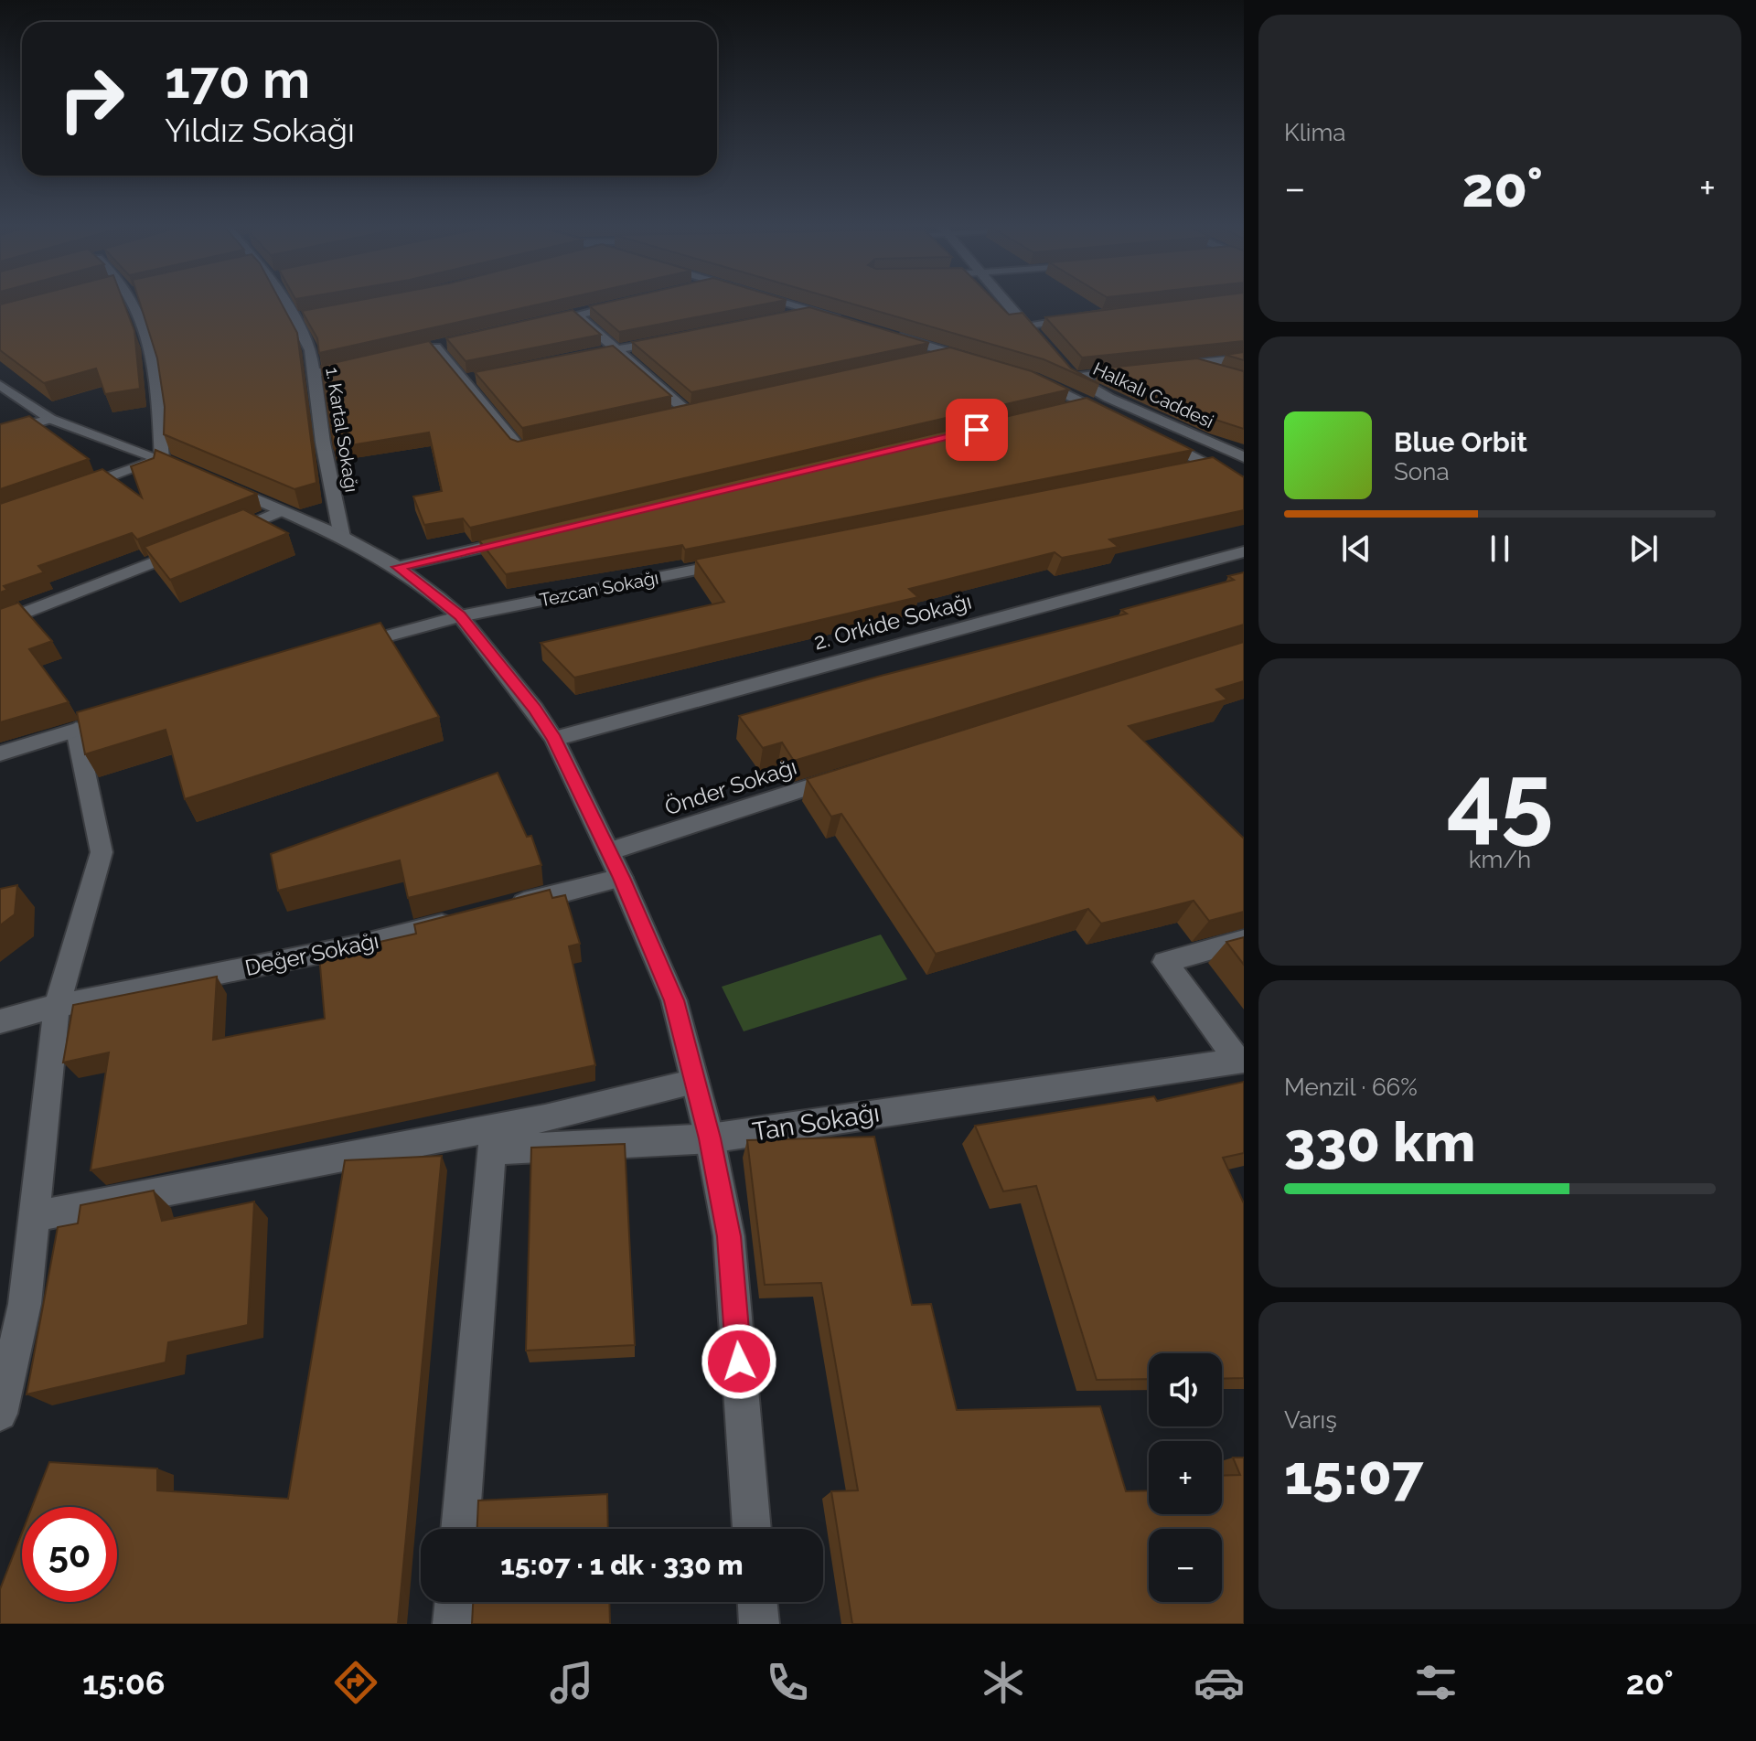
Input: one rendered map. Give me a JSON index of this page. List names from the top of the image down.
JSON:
{
  "streets": {
    "street": [
      "Halkalı Caddesi",
      "1. Kartal Sokağı",
      "Tezcan Sokağı",
      "2. Orkide Sokağı",
      "Önder Sokağı",
      "Değer Sokağı",
      "Tan Sokağı"
    ]
  },
  "page": {
    "tile": [
      "Klima",
      ["45", "km/h"],
      ["Menzil · 66%", "330 km"],
      ["Varış", "15:07"]
    ],
    "turn": ["170 m", "Yıldız Sokağı"],
    "heat": ["−", "20°", "+"],
    "song": ["Blue Orbit", "Sona"],
    "map_buttons": ["+", "−"],
    "limit": "50",
    "trip": "15:07 · 1 dk · 330 m",
    "tabs": ["15:06", "20°"]
  }
}
